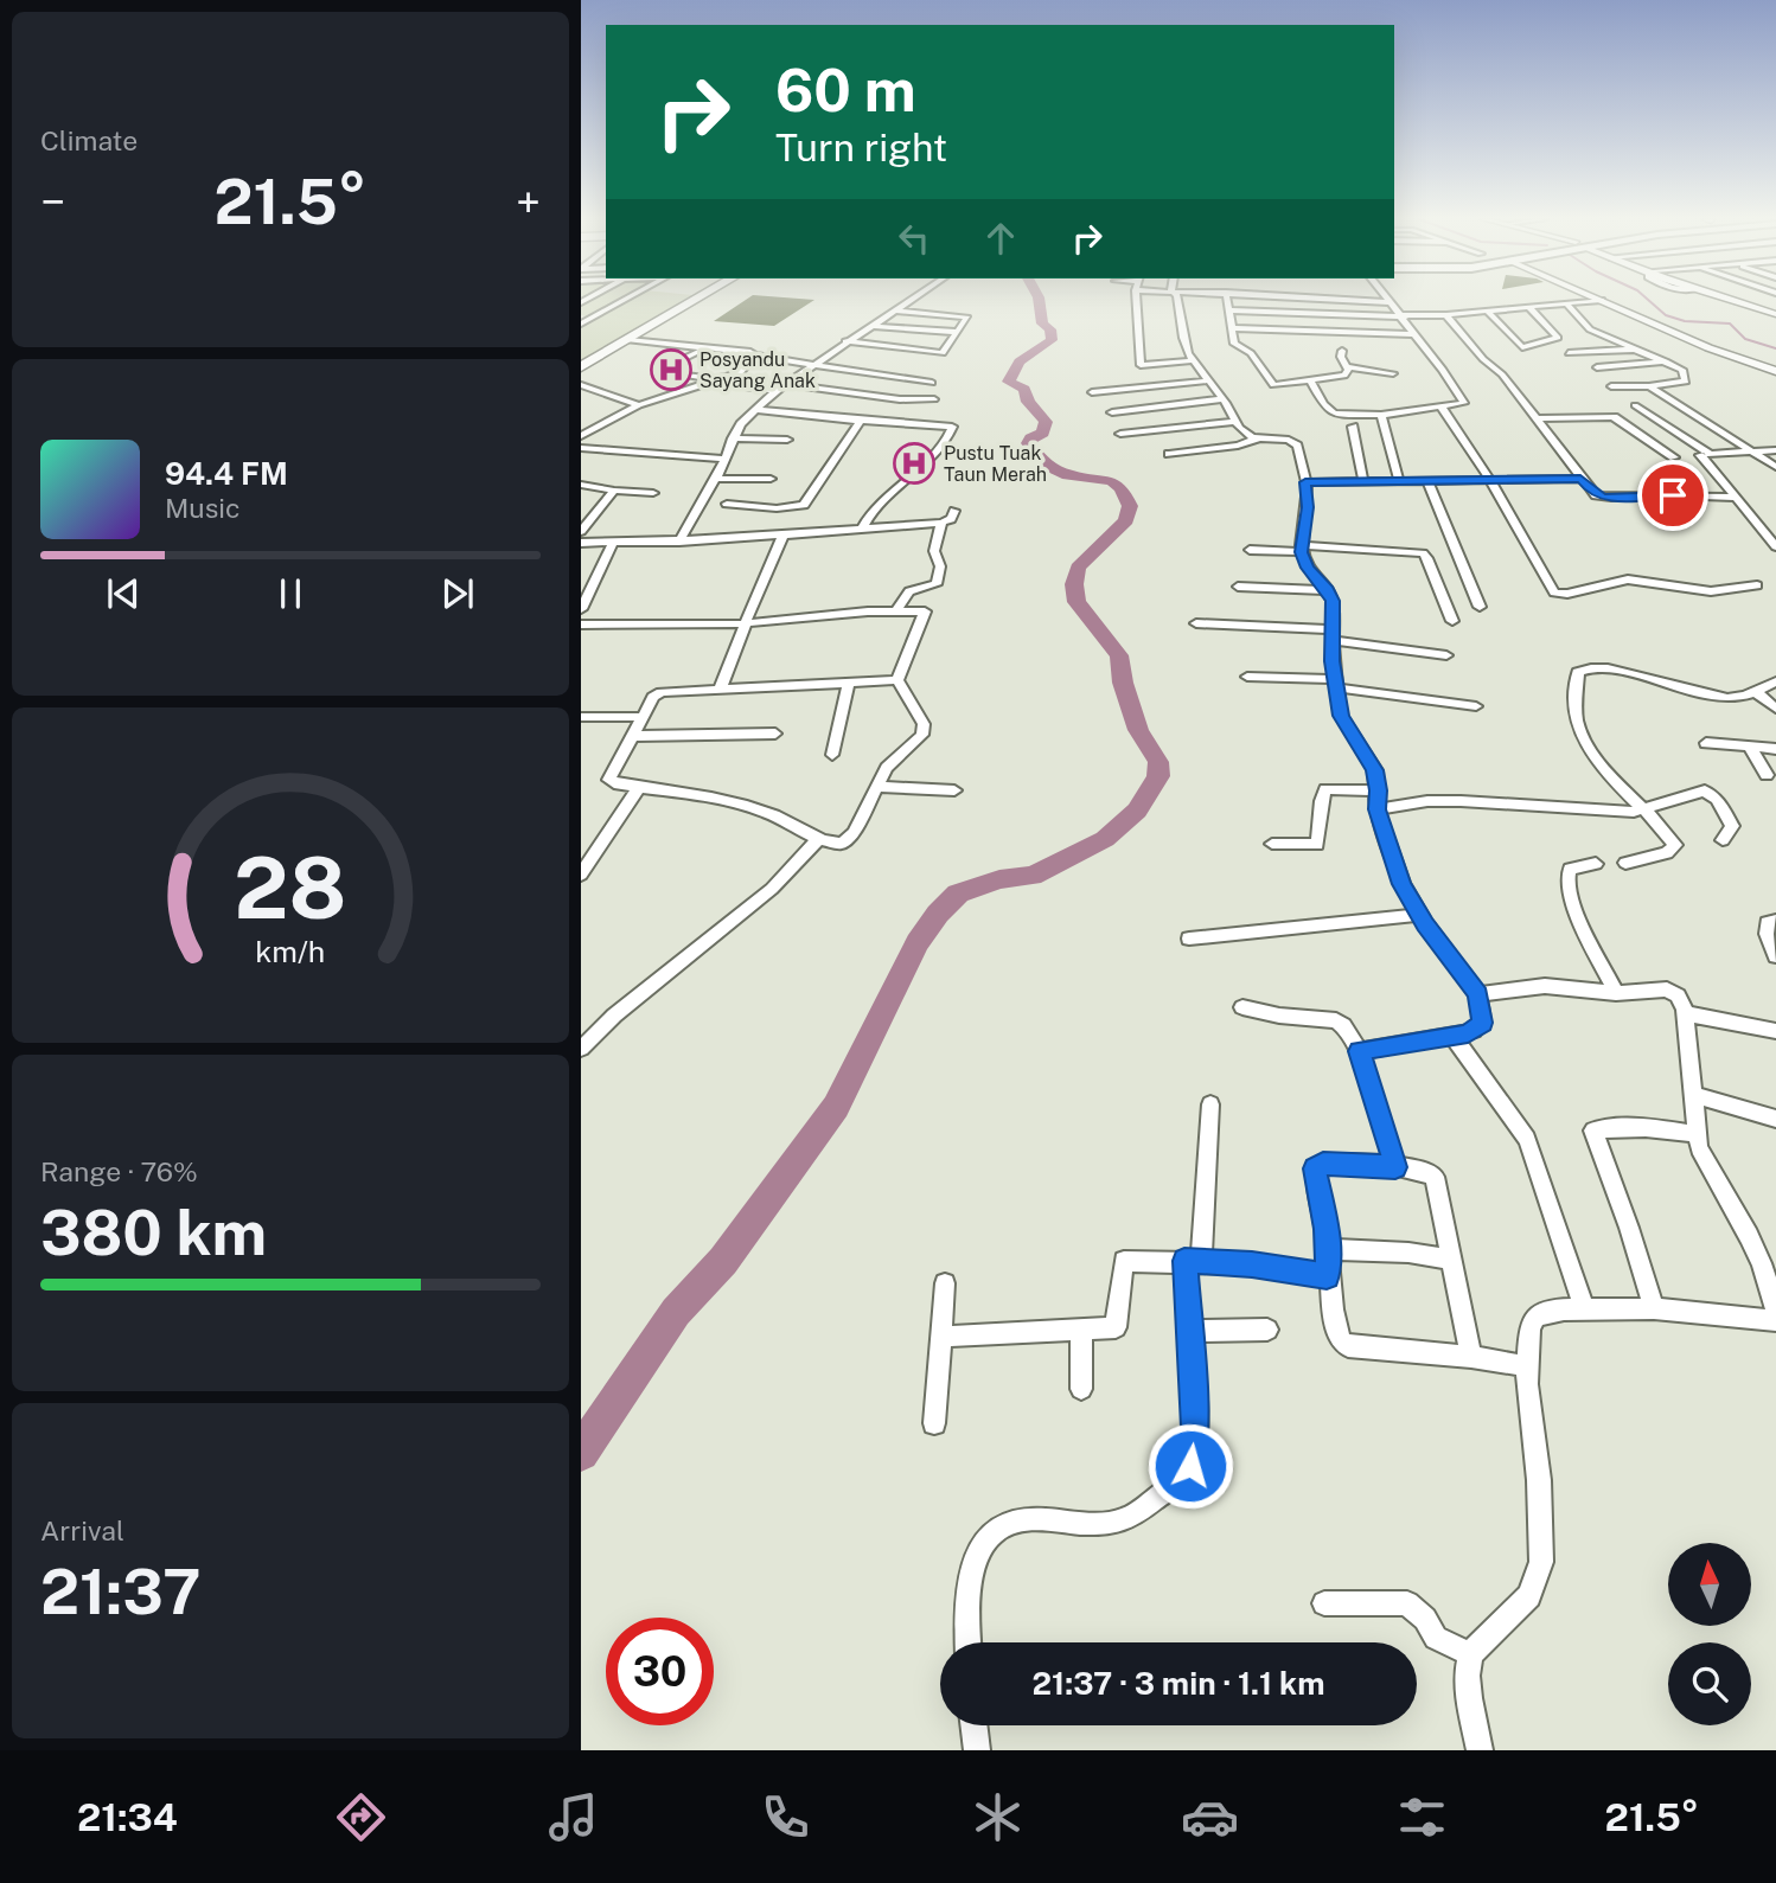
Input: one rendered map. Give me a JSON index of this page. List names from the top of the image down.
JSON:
{
  "places": {
    "hospital": ["Posyandu Sayang Anak", "Pustu Tuak Taun Merah"]
  },
  "north": "top",
  "page": {
    "tile": [
      "Climate",
      ["Range · 76%", "380 km"],
      ["Arrival", "21:37"]
    ],
    "turn": ["60 m", "Turn right"],
    "heat": ["−", "21.5°", "+"],
    "song": ["94.4 FM", "Music"],
    "limit": "30",
    "trip": "21:37 · 3 min · 1.1 km",
    "tabs": ["21:34", "21.5°"],
    "gauge": ["28", "km/h"]
  }
}
